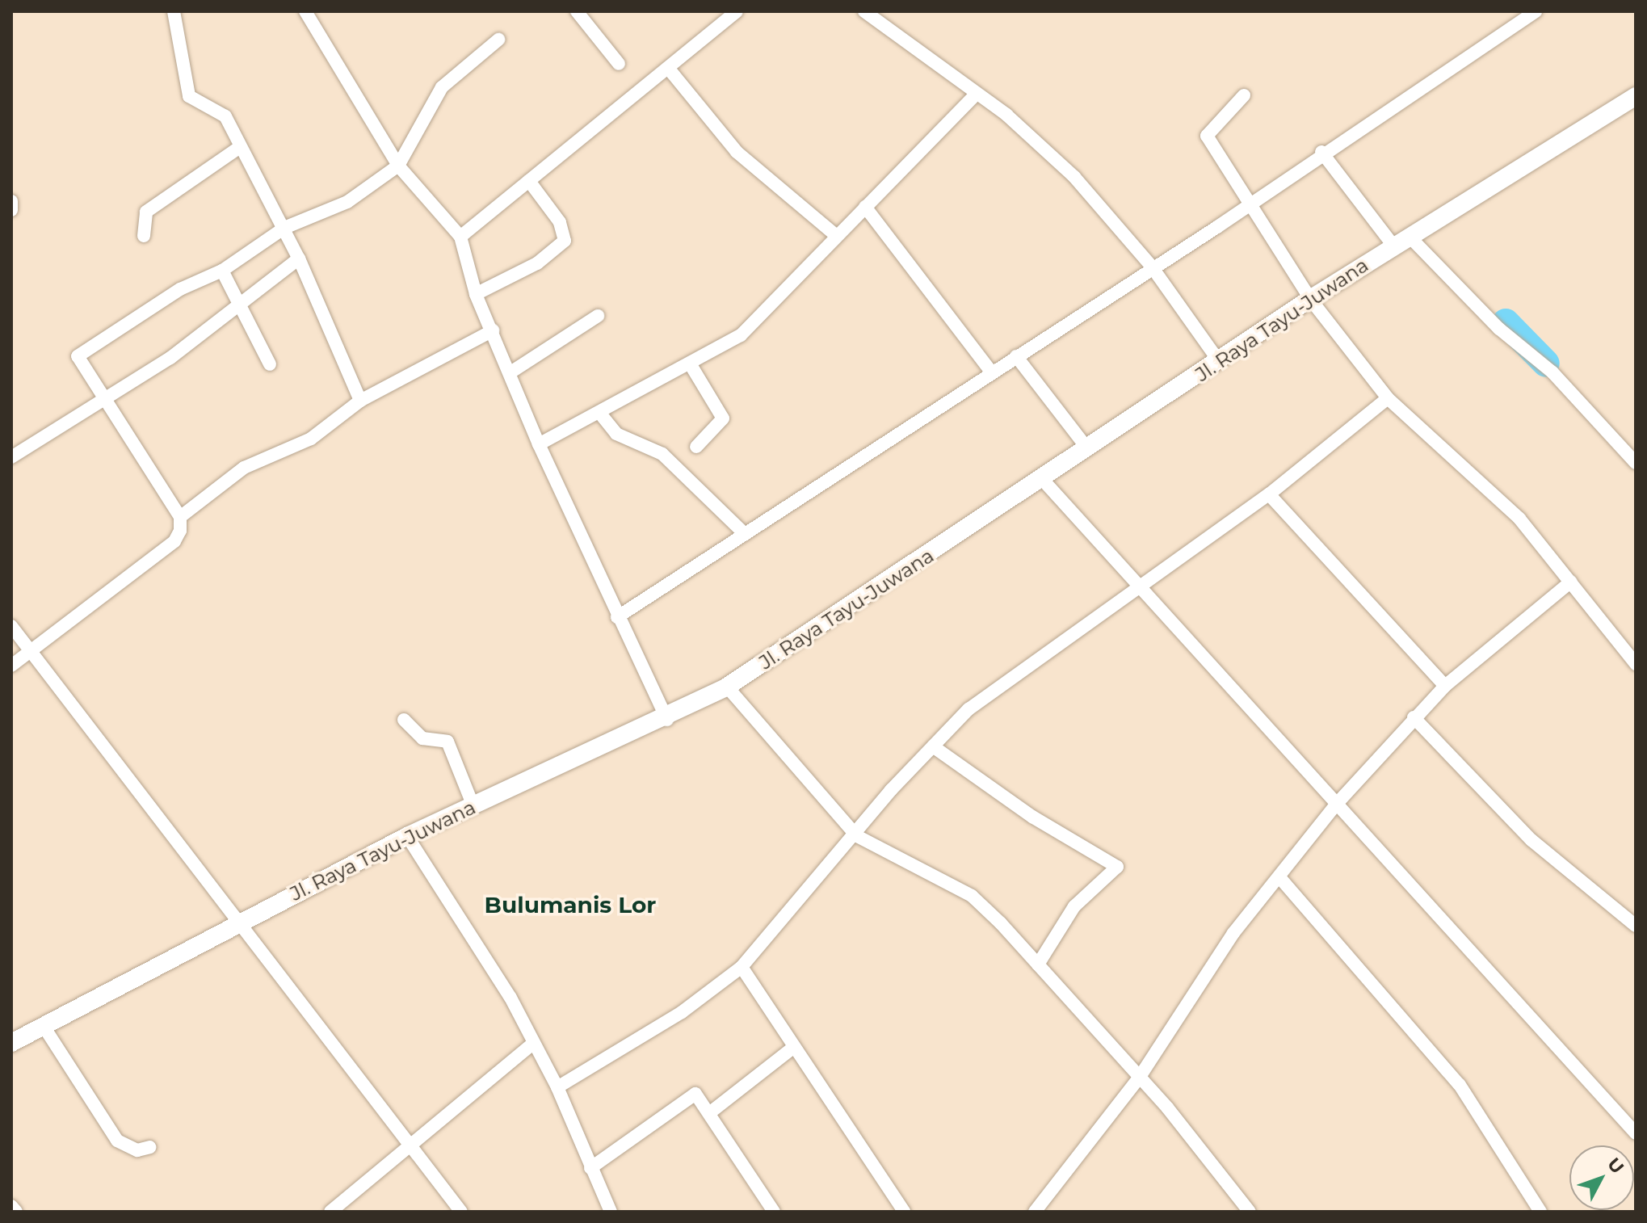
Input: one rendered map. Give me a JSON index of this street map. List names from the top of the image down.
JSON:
{
  "streets": {
    "main road": ["Jl. Raya Tayu-Juwana"]
  },
  "districts": ["Bulumanis Lor"],
  "north": "top right"
}
